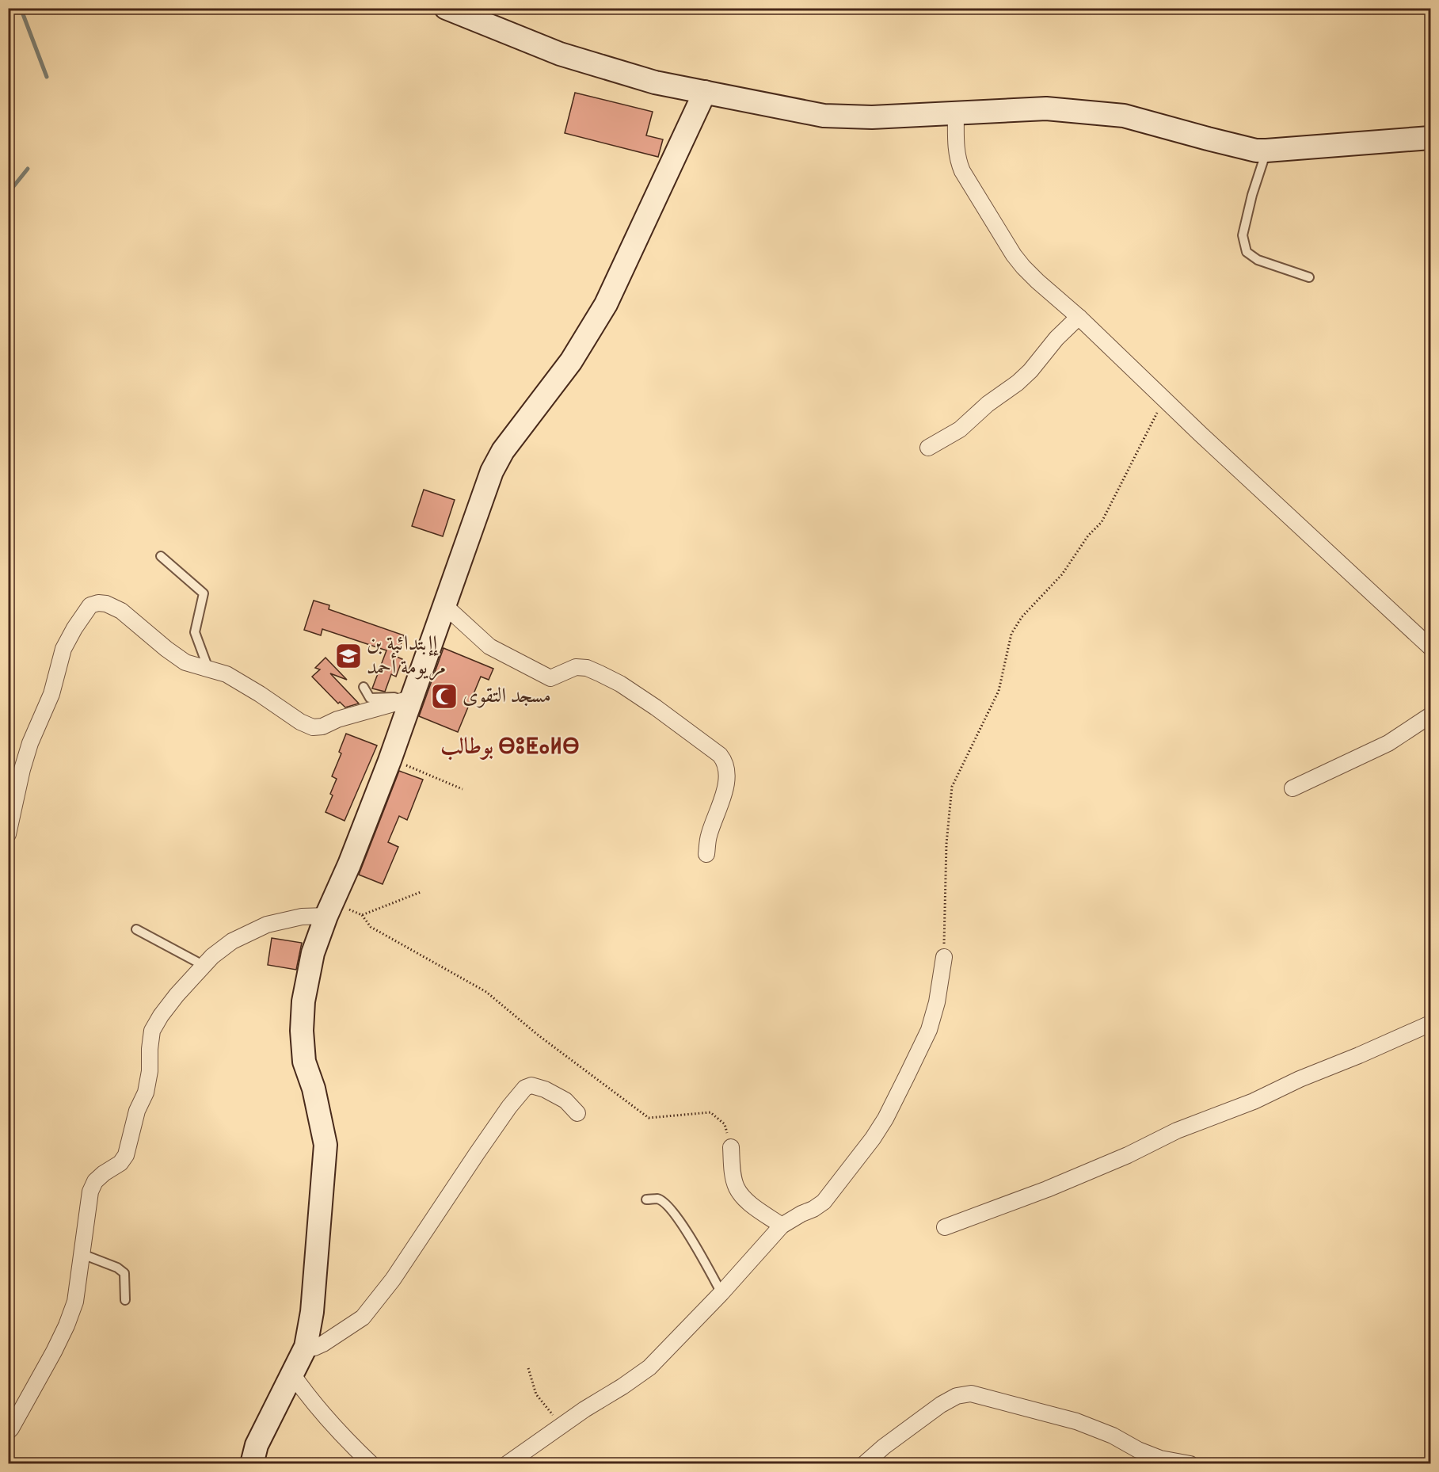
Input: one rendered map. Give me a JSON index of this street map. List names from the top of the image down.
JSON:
{
  "districts": ["بوطالب ⴱⵓⵟⴰⵍⴱ"],
  "places": {
    "school or university": ["إإبتدائية بن مريومة أحمد"],
    "mosque": ["مسجد التقوى"]
  }
}
